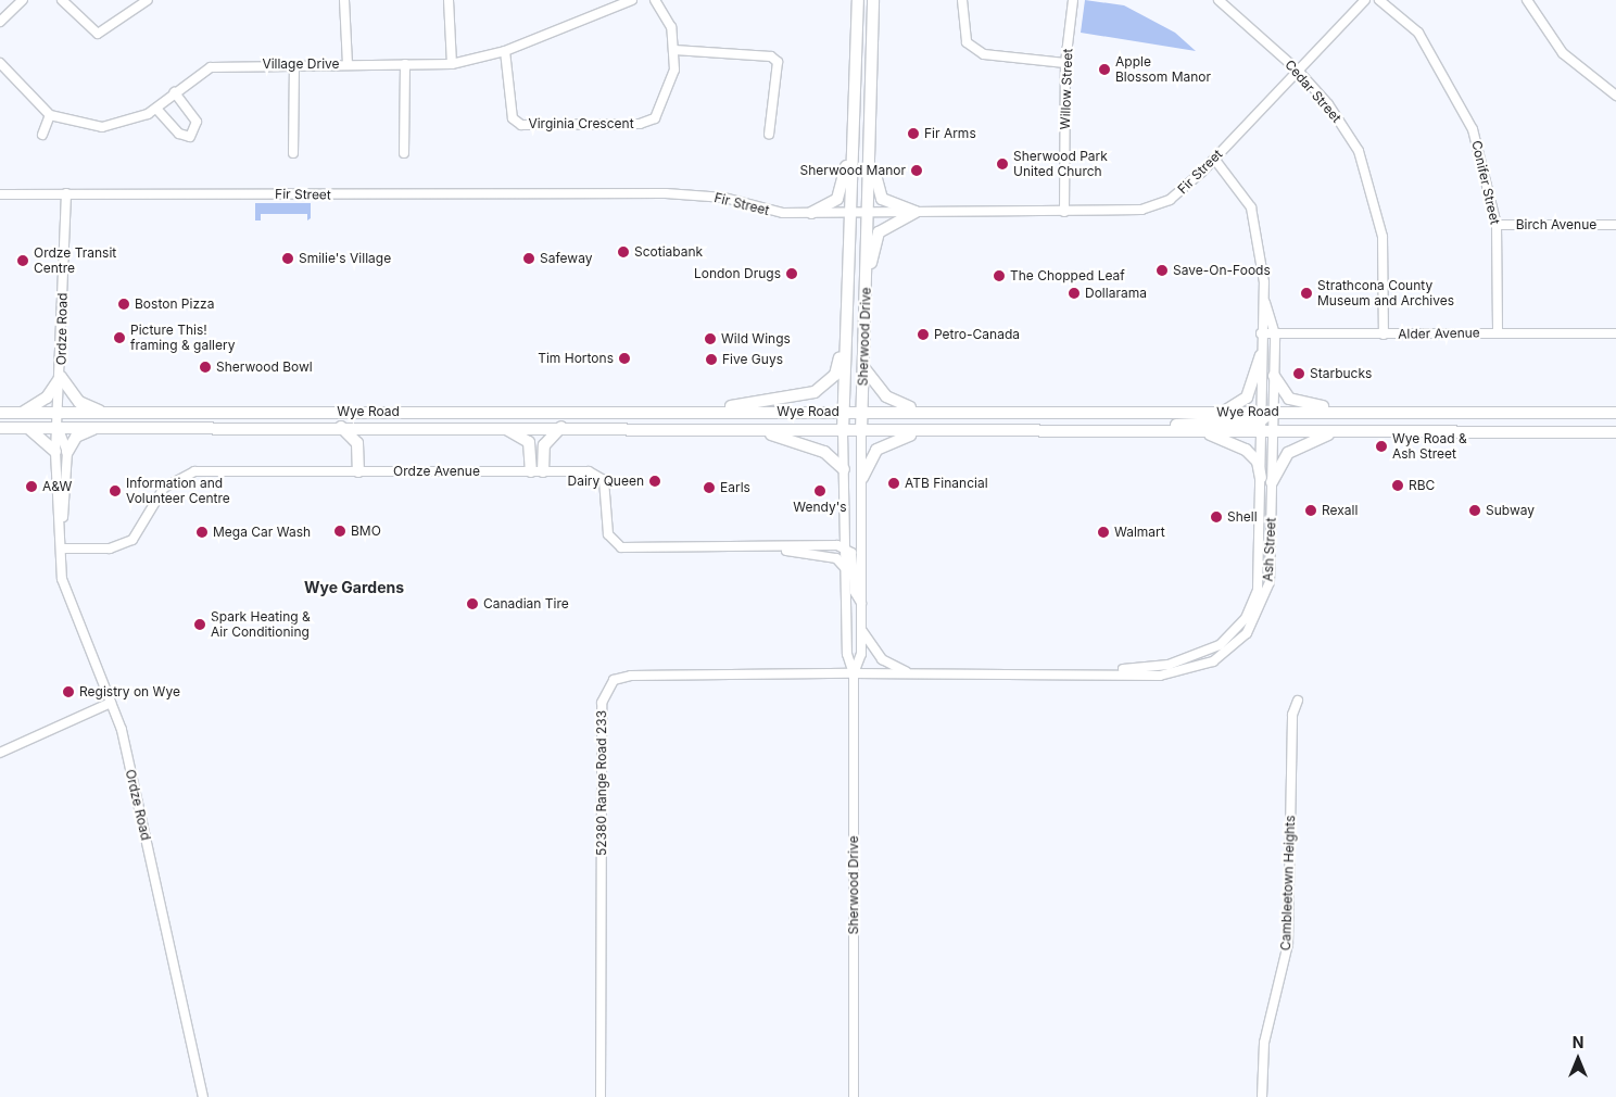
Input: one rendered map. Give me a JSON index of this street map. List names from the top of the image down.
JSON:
{
  "streets": {
    "main road": ["Sherwood Drive", "Wye Road"],
    "street": [
      "Village Drive",
      "Willow Street",
      "Cedar Street",
      "Virginia Crescent",
      "Fir Street",
      "Conifer Street",
      "Birch Avenue",
      "Ordze Road",
      "Alder Avenue",
      "Ordze Avenue",
      "Ash Street",
      "52380 Range Road 233",
      "Cambleetown Heights"
    ]
  },
  "crossings": [
    ["Village Drive", "Virginia Crescent"],
    ["Willow Street", "Fir Street"],
    ["Cedar Street", "Fir Street"],
    ["Cedar Street", "Alder Avenue"],
    ["Fir Street", "Ordze Road"],
    ["Fir Street", "Sherwood Drive"],
    ["Fir Street", "Ash Street"],
    ["Conifer Street", "Birch Avenue"],
    ["Conifer Street", "Alder Avenue"],
    ["Ordze Road", "Wye Road"],
    ["Ordze Road", "Ordze Avenue"],
    ["Alder Avenue", "Ash Street"],
    ["Sherwood Drive", "Wye Road"],
    ["Sherwood Drive", "Ash Street"],
    ["Sherwood Drive", "52380 Range Road 233"],
    ["Wye Road", "Ash Street"],
    ["Ash Street", "52380 Range Road 233"]
  ],
  "districts": ["Wye Gardens"],
  "places": [
    "Apple Blossom Manor",
    "Fir Arms",
    "Sherwood Park United Church",
    "Sherwood Manor",
    "Scotiabank",
    "Smilie's Village",
    "Safeway",
    "Ordze Transit Centre",
    "Save-On-Foods",
    "London Drugs",
    "The Chopped Leaf",
    "Dollarama",
    "Strathcona County Museum and Archives",
    "Boston Pizza",
    "Petro-Canada",
    "Picture This! framing & gallery",
    "Wild Wings",
    "Tim Hortons",
    "Five Guys",
    "Sherwood Bowl",
    "Starbucks",
    "Wye Road & Ash Street",
    "Dairy Queen",
    "ATB Financial",
    "RBC",
    "A&W",
    "Earls",
    "Information and Volunteer Centre",
    "Wendy's",
    "Rexall",
    "Subway",
    "Shell",
    "BMO",
    "Mega Car Wash",
    "Walmart",
    "Canadian Tire",
    "Spark Heating & Air Conditioning",
    "Registry on Wye"
  ],
  "north": "top"
}
